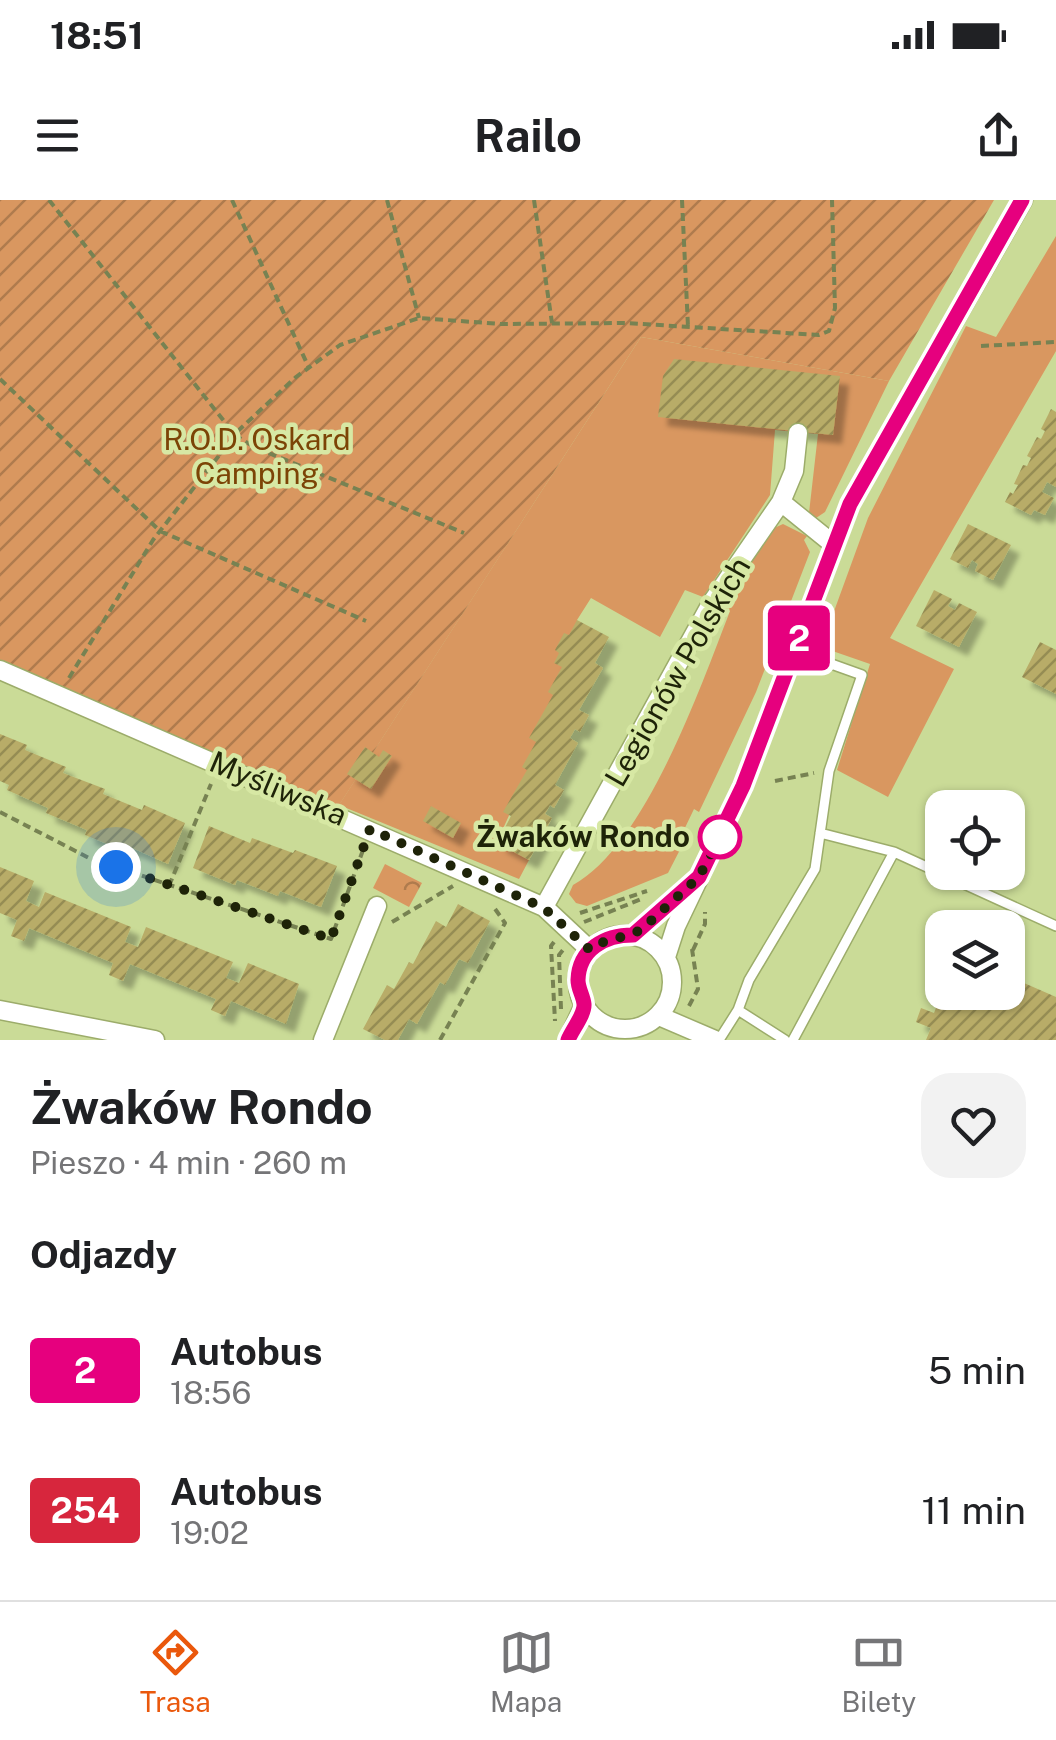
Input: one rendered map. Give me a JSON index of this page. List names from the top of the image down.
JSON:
{
  "streets": {
    "street": ["Legionów Polskich", "Myśliwska"]
  },
  "crossings": [
    ["Legionów Polskich", "Myśliwska"]
  ],
  "parks": ["R.O.D. Oskard Camping"],
  "places": ["Żwaków Rondo"],
  "lines": ["bus line 2"],
  "page": {
    "status": "18:51",
    "header": "Railo",
    "on_map": "2",
    "heading": [
      ["Żwaków Rondo", "Pieszo · 4 min · 260 m"],
      "Odjazdy"
    ],
    "list": [
      {
        "mark": "2",
        "name": "Autobus",
        "note": "18:56",
        "value": "5 min"
      },
      {
        "mark": "254",
        "name": "Autobus",
        "note": "19:02",
        "value": "11 min"
      }
    ],
    "tabs": ["Trasa", "Mapa", "Bilety"]
  }
}
